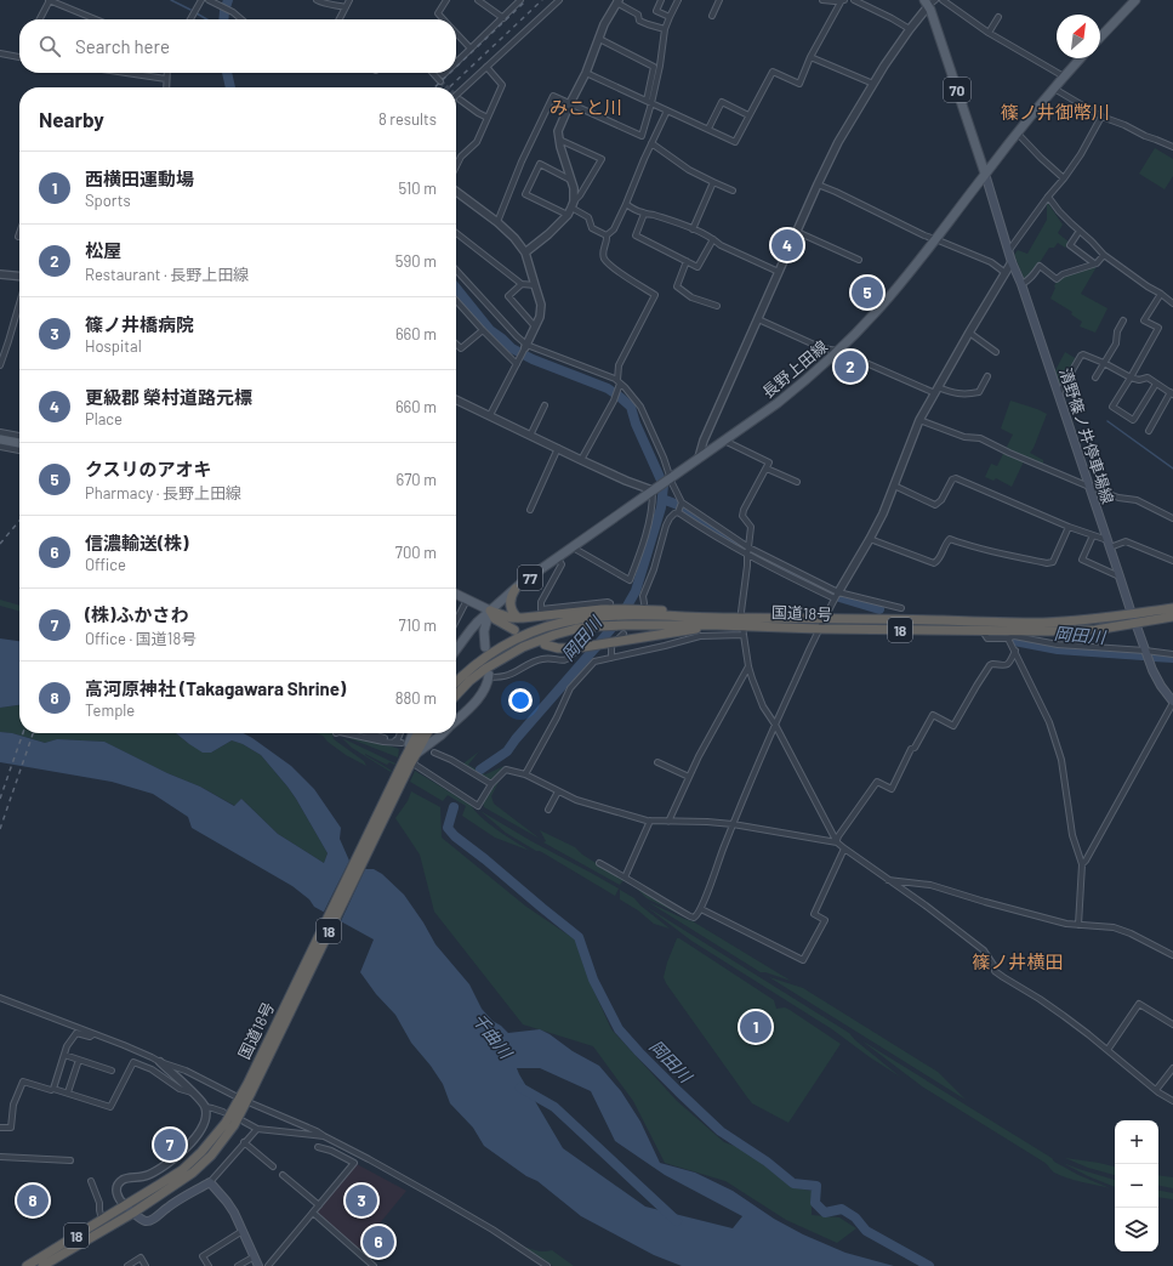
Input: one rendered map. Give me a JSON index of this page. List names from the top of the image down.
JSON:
{
  "streets": {
    "highway": ["国道18号", "18"],
    "main road": [
      "70",
      "長野上田線",
      "清野篠ノ井停車場線",
      "77"
    ]
  },
  "crossings": [
    ["70", "長野上田線"],
    ["70", "清野篠ノ井停車場線"],
    ["長野上田線", "清野篠ノ井停車場線"],
    ["長野上田線", "77"],
    ["清野篠ノ井停車場線", "国道18号"]
  ],
  "districts": ["みこと川", "篠ノ井御幣川", "篠ノ井横田"],
  "water": ["岡田川", "千曲川"],
  "north": "top right",
  "page": {
    "search": "Search here",
    "heading": ["Nearby", "8 results"],
    "list": [
      {
        "mark": "1",
        "name": "西横田運動場",
        "note": "Sports",
        "value": "510 m"
      },
      {
        "mark": "2",
        "name": "松屋",
        "note": "Restaurant · 長野上田線",
        "value": "590 m"
      },
      {
        "mark": "3",
        "name": "篠ノ井橋病院",
        "note": "Hospital",
        "value": "660 m"
      },
      {
        "mark": "4",
        "name": "更級郡 榮村道路元標",
        "note": "Place",
        "value": "660 m"
      },
      {
        "mark": "5",
        "name": "クスリのアオキ",
        "note": "Pharmacy · 長野上田線",
        "value": "670 m"
      },
      {
        "mark": "6",
        "name": "信濃輸送(株)",
        "note": "Office",
        "value": "700 m"
      },
      {
        "mark": "7",
        "name": "(株)ふかさわ",
        "note": "Office · 国道18号",
        "value": "710 m"
      },
      {
        "mark": "8",
        "name": "高河原神社 (Takagawara Shrine)",
        "note": "Temple",
        "value": "880 m"
      }
    ],
    "pins": [
      "4",
      "5",
      "2",
      "1",
      "7",
      "3",
      "8",
      "6"
    ],
    "map_buttons": ["+", "−"]
  }
}
